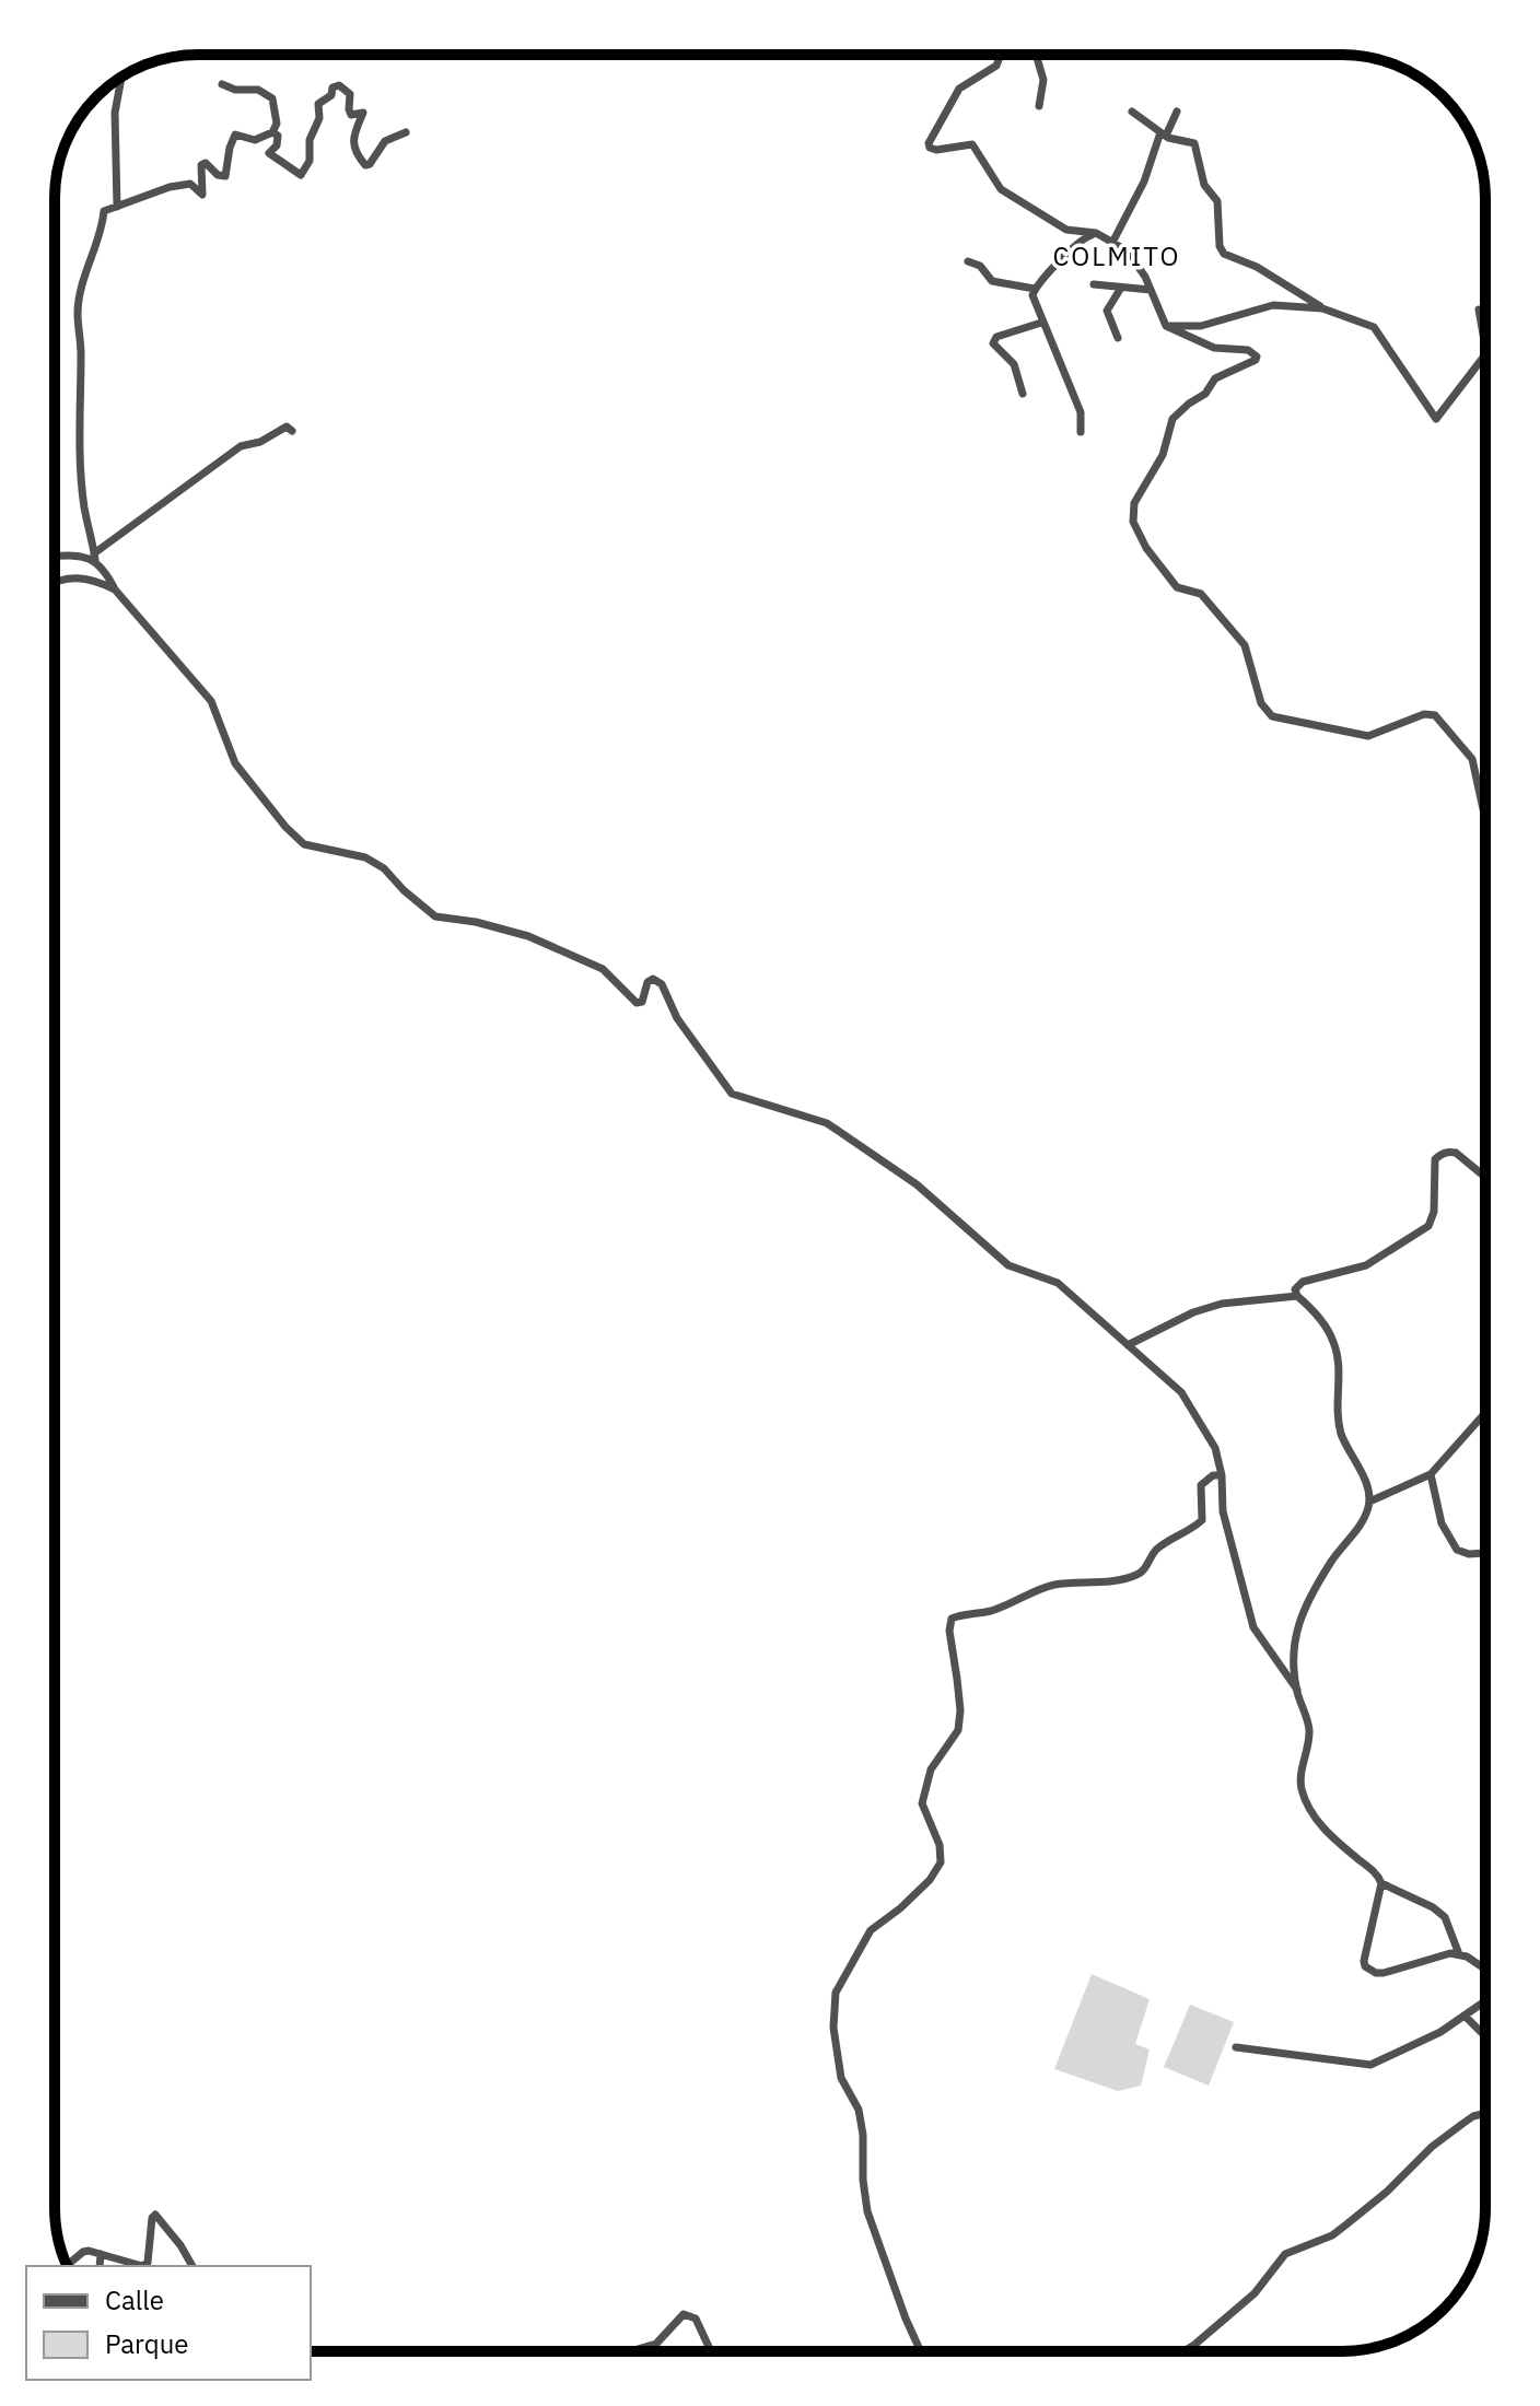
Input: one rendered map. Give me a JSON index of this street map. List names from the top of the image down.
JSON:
{
  "districts": ["COLMITO"],
  "legend": ["Calle", "Parque"]
}
